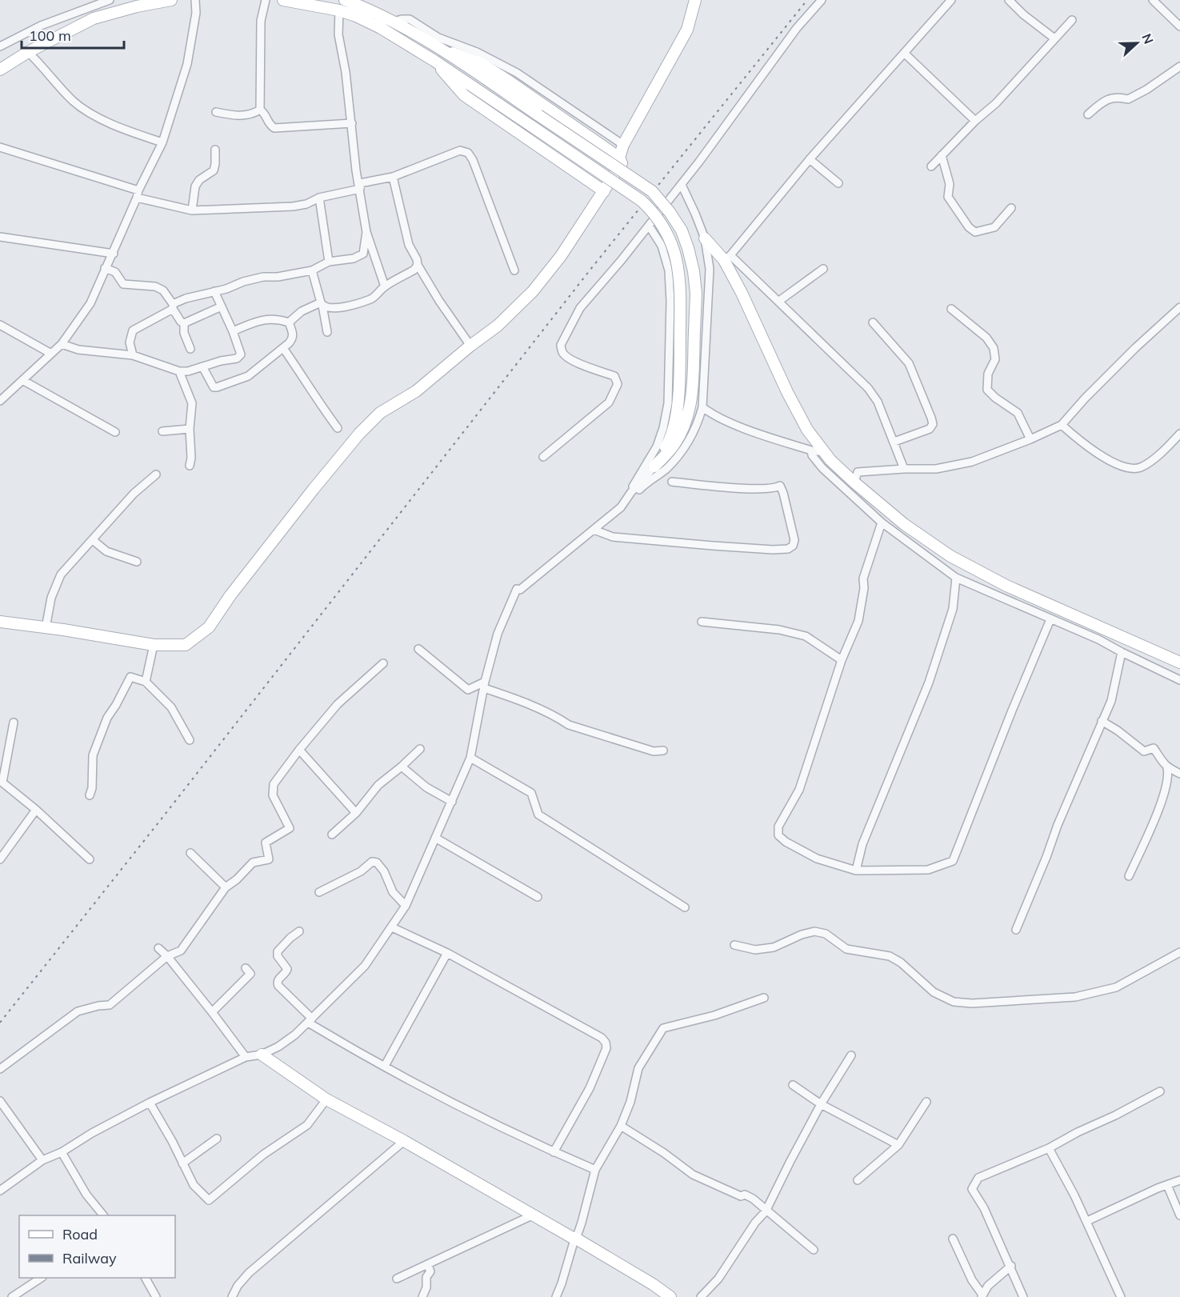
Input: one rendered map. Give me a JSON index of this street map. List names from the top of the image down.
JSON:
{
  "legend": ["Road", "Railway"],
  "scale_bar": "100 m",
  "north": "right"
}
